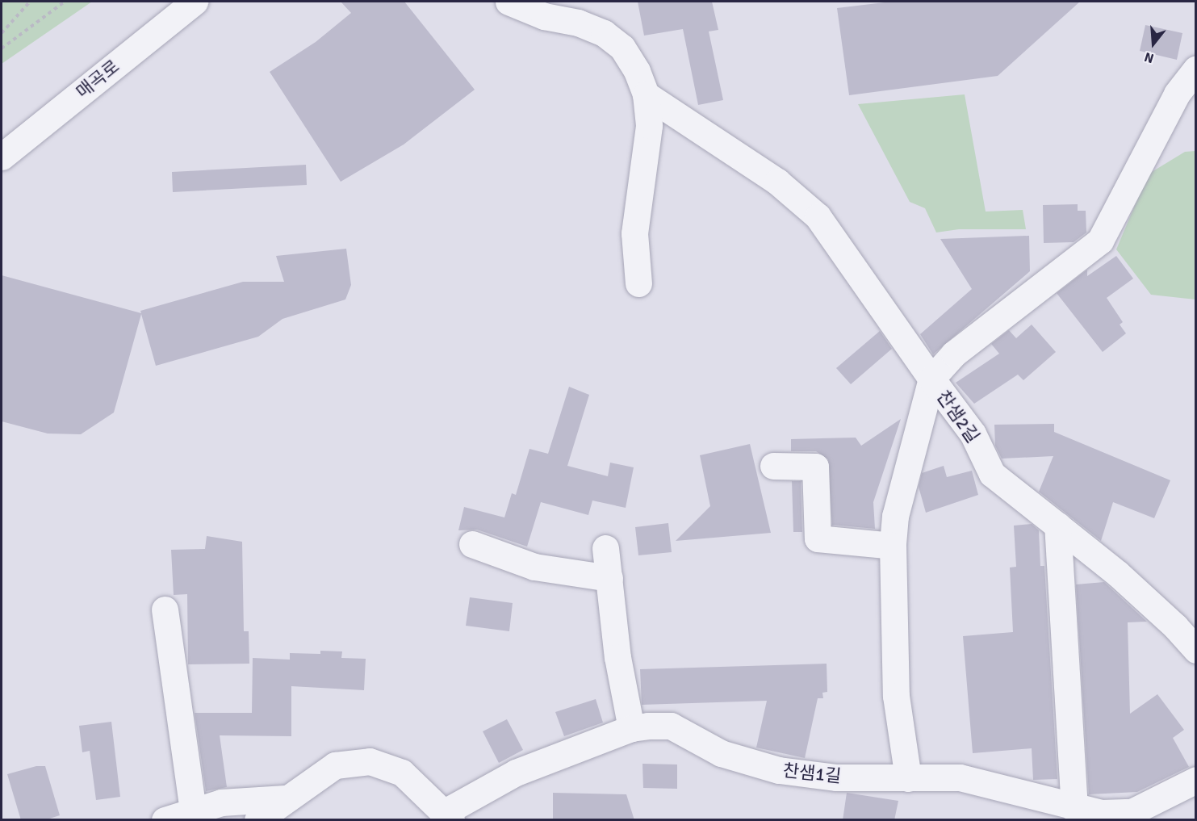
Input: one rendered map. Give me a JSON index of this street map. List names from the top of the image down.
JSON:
{
  "streets": {
    "street": ["매곡로", "찬샘2길", "찬샘1길"]
  },
  "north": "bottom"
}
